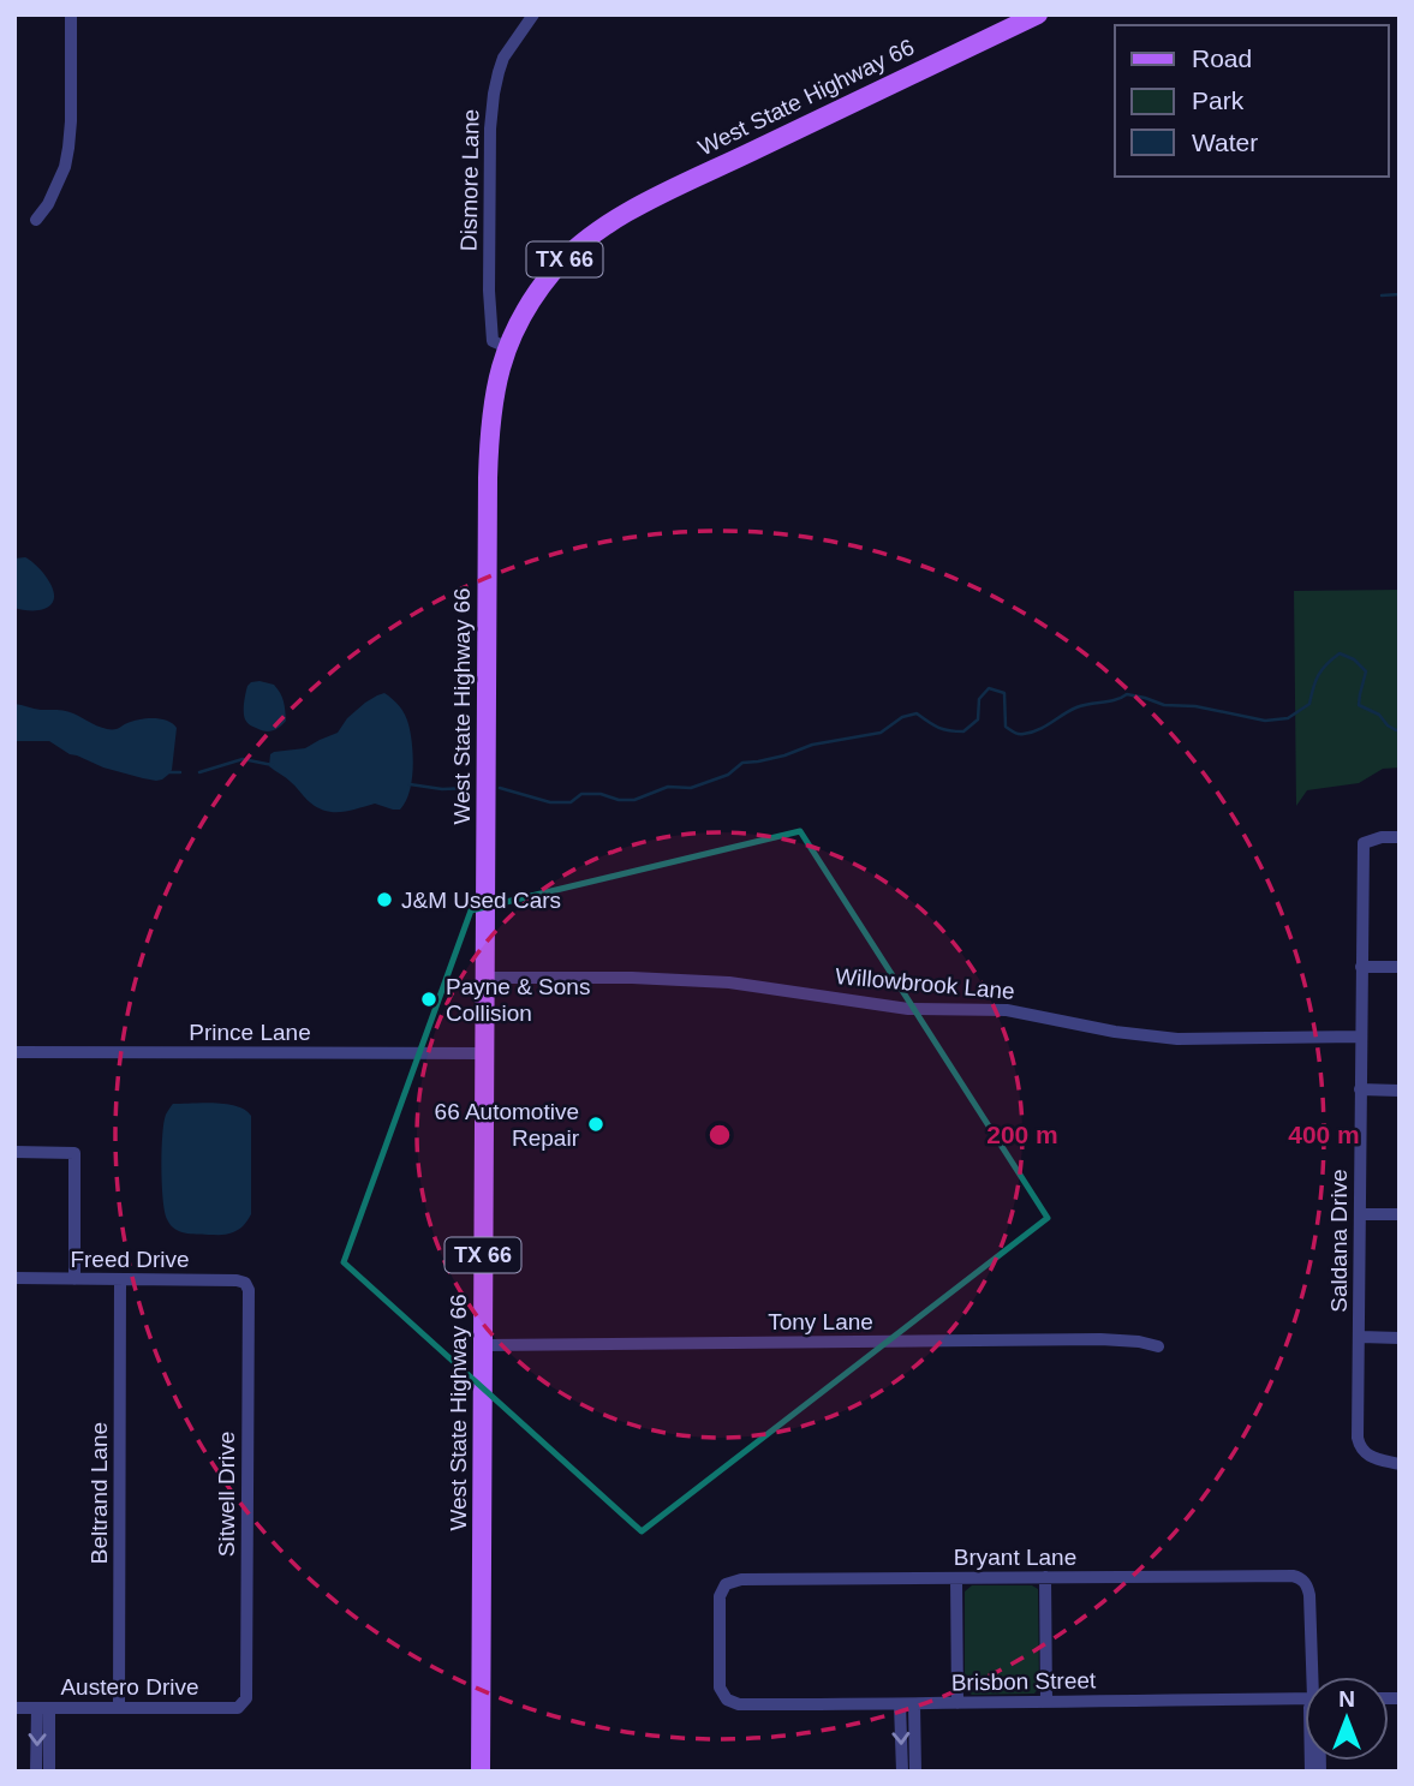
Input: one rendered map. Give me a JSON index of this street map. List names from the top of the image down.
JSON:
{
  "streets": {
    "main road": ["West State Highway 66", "TX 66"],
    "street": [
      "Dismore Lane",
      "Willowbrook Lane",
      "Prince Lane",
      "Saldana Drive",
      "Freed Drive",
      "Tony Lane",
      "Beltrand Lane",
      "Sitwell Drive",
      "Bryant Lane",
      "Brisbon Street",
      "Austero Drive"
    ]
  },
  "crossings": [
    ["West State Highway 66", "Dismore Lane"],
    ["West State Highway 66", "Willowbrook Lane"],
    ["West State Highway 66", "Prince Lane"],
    ["West State Highway 66", "Tony Lane"],
    ["Willowbrook Lane", "Saldana Drive"],
    ["Freed Drive", "Beltrand Lane"],
    ["Freed Drive", "Sitwell Drive"],
    ["Beltrand Lane", "Austero Drive"],
    ["Sitwell Drive", "Austero Drive"],
    ["Bryant Lane", "Brisbon Street"]
  ],
  "places": ["J&M Used Cars", "Payne & Sons Collision", "66 Automotive Repair"],
  "legend": ["Road", "Park", "Water"],
  "north": "top",
  "rings": ["200 m", "400 m"]
}
